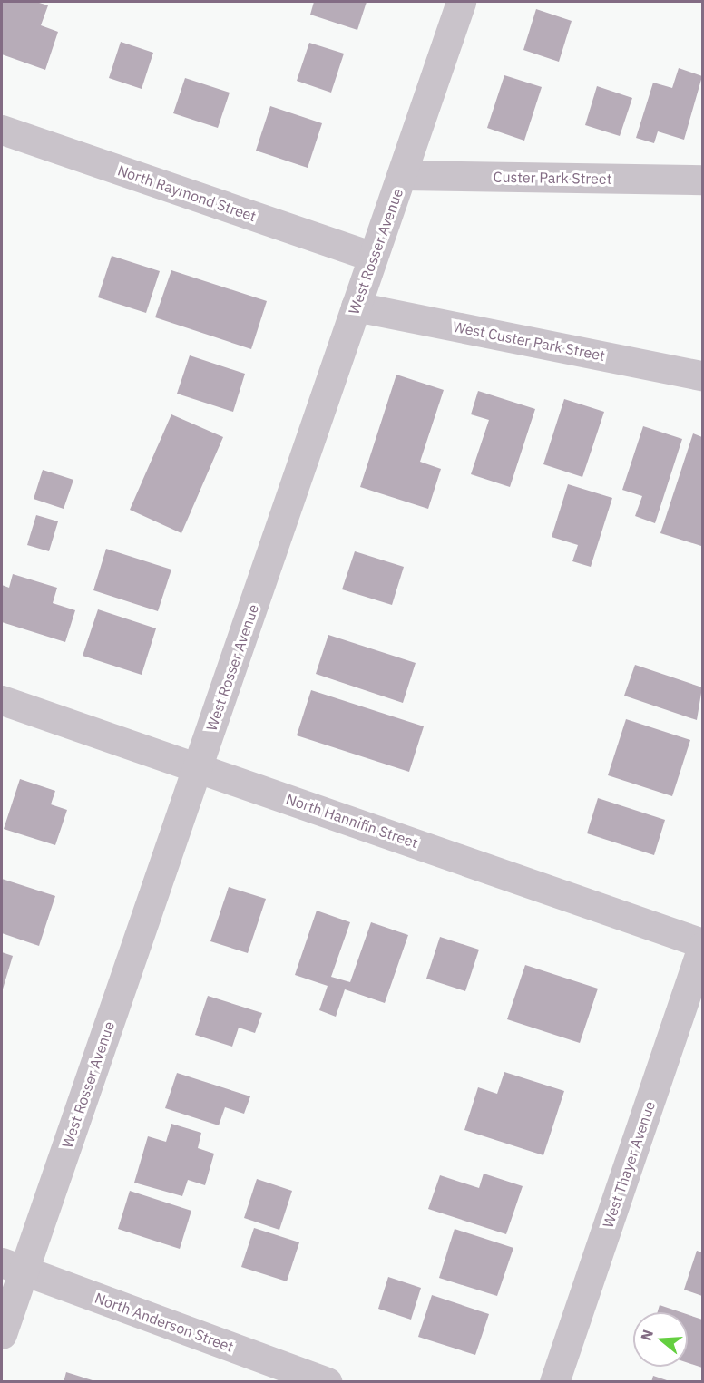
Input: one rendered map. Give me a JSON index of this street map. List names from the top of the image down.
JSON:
{
  "streets": {
    "street": [
      "Custer Park Street",
      "North Raymond Street",
      "West Rosser Avenue",
      "West Custer Park Street",
      "North Hannifin Street",
      "West Thayer Avenue",
      "North Anderson Street"
    ]
  },
  "crossings": [
    ["Custer Park Street", "West Rosser Avenue"],
    ["North Raymond Street", "West Rosser Avenue"],
    ["West Rosser Avenue", "West Custer Park Street"],
    ["West Rosser Avenue", "North Hannifin Street"],
    ["West Rosser Avenue", "North Anderson Street"],
    ["North Hannifin Street", "West Thayer Avenue"]
  ],
  "north": "left"
}
